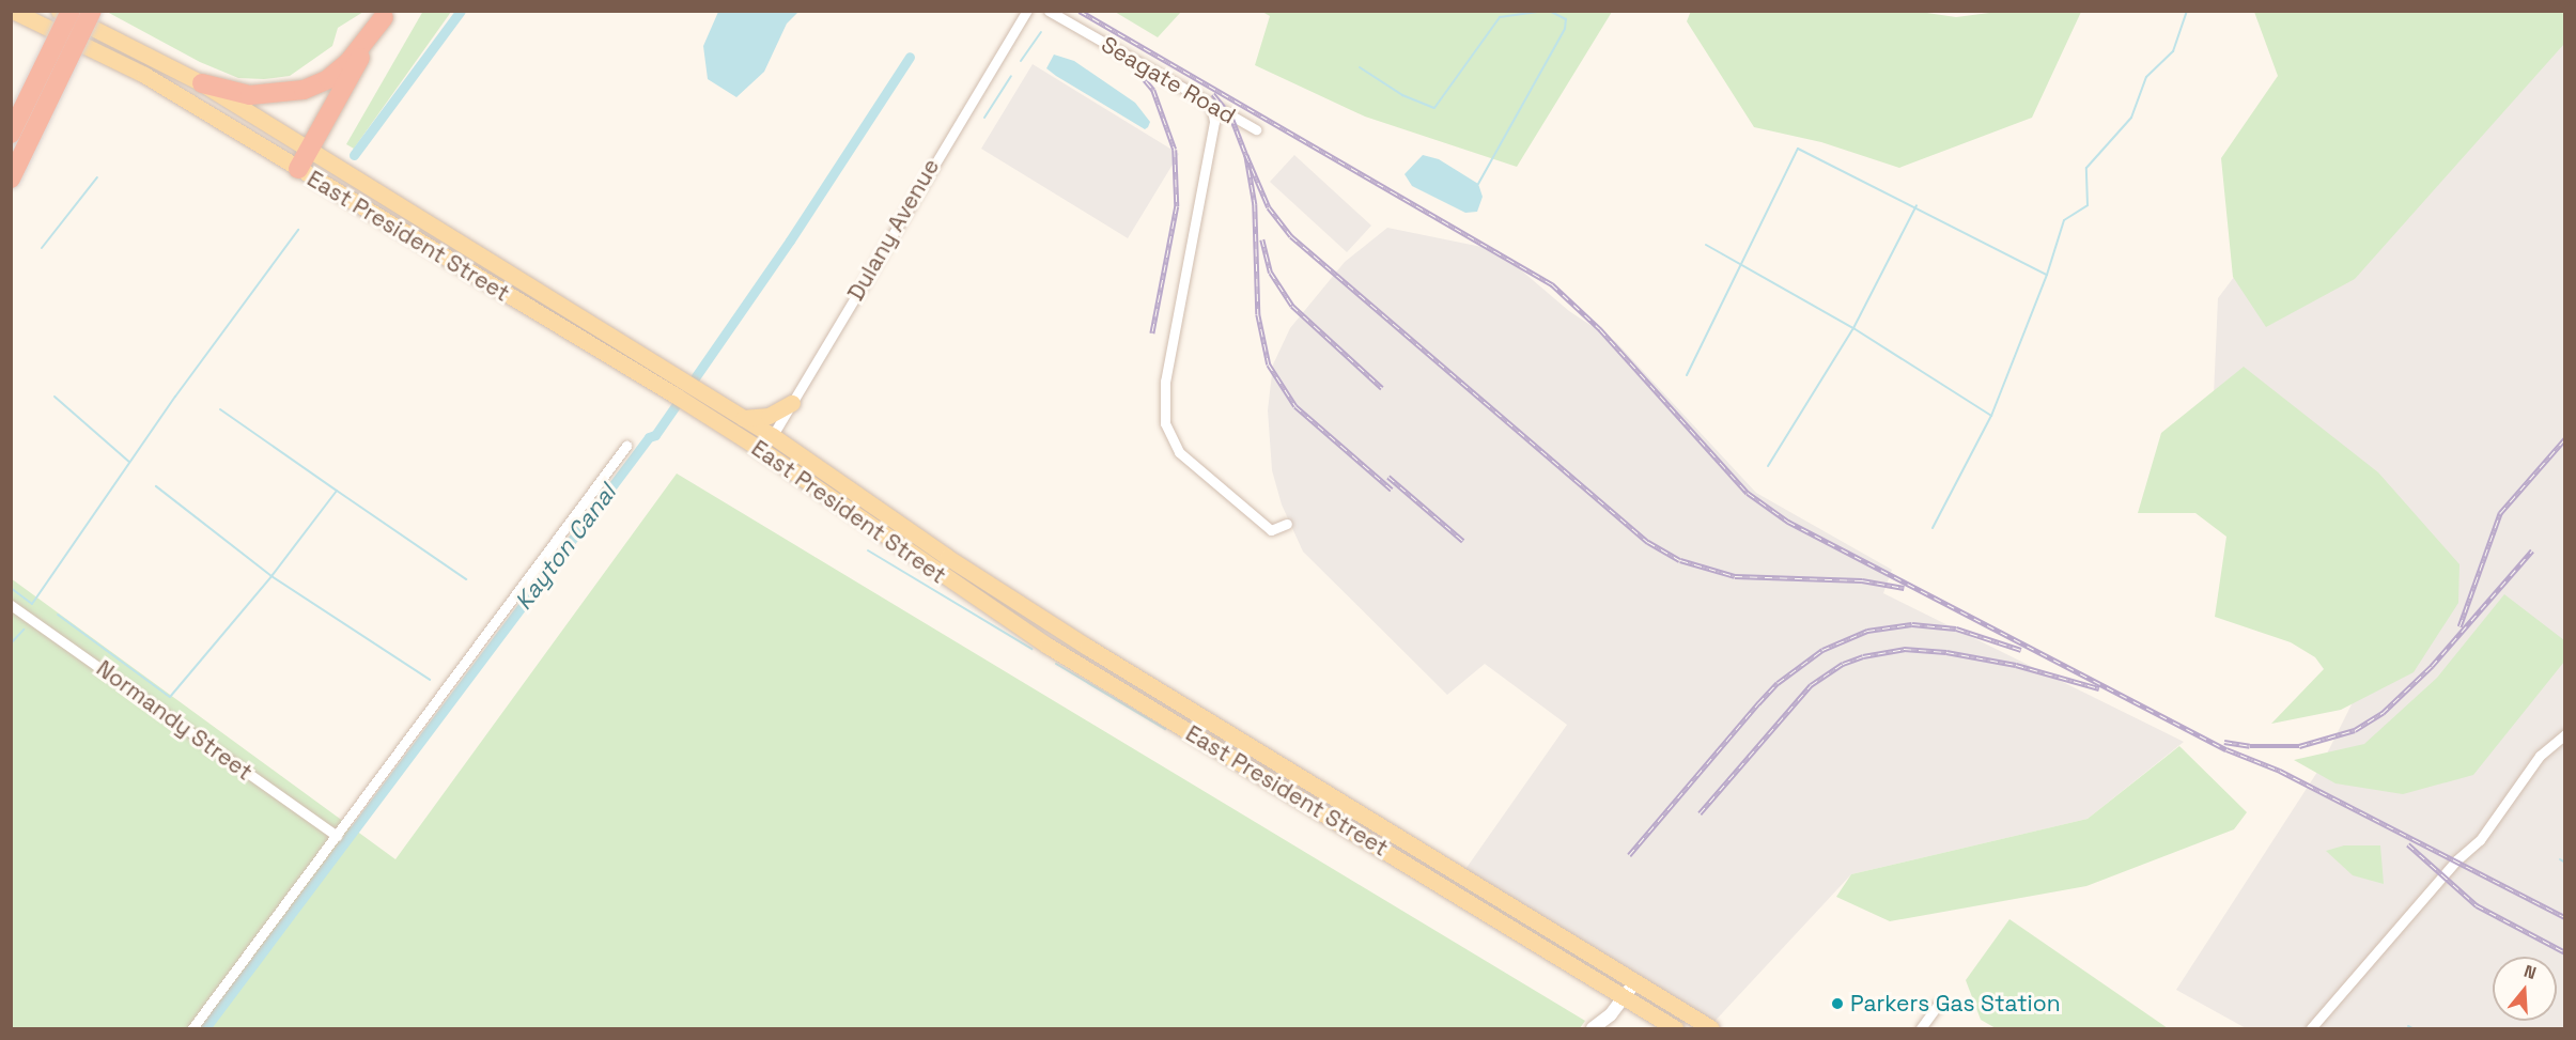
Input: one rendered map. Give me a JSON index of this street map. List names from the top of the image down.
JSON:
{
  "streets": {
    "main road": ["East President Street"],
    "street": ["Seagate Road", "Dulany Avenue", "Normandy Street"]
  },
  "crossings": [
    ["Dulany Avenue", "East President Street"]
  ],
  "water": ["Kayton Canal"],
  "places": ["Parkers Gas Station"],
  "north": "top"
}
